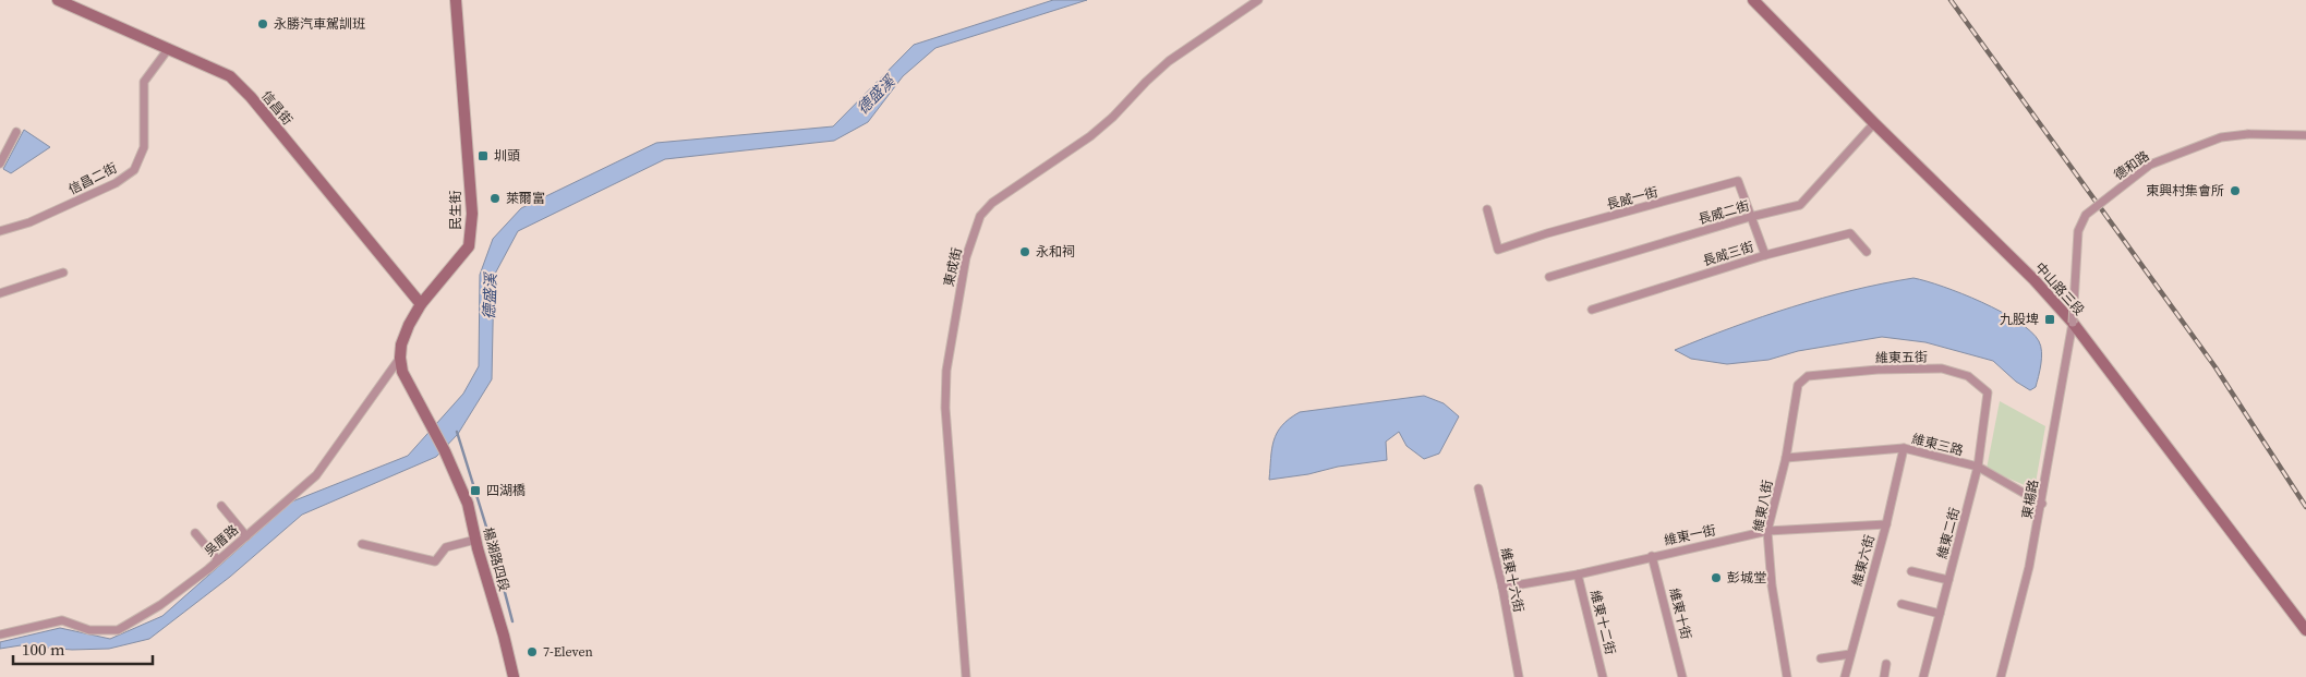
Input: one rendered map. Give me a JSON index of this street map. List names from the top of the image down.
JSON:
{
  "streets": {
    "street": [
      "信昌街",
      "德和路",
      "信昌二街",
      "長威一街",
      "民生街",
      "長威二街",
      "長威三街",
      "東成街",
      "中山路三段",
      "維東五街",
      "維東三路",
      "東楊路",
      "維東八街",
      "維東二街",
      "維東一街",
      "吳厝路",
      "楊湖路四段",
      "維東六街",
      "維東十六街",
      "維東十街",
      "維東十二街"
    ]
  },
  "crossings": [
    ["信昌街", "信昌二街"],
    ["信昌街", "民生街"],
    ["德和路", "中山路三段"],
    ["德和路", "東楊路"],
    ["長威一街", "長威二街"],
    ["長威一街", "長威三街"],
    ["民生街", "吳厝路"],
    ["民生街", "楊湖路四段"],
    ["長威二街", "中山路三段"],
    ["中山路三段", "東楊路"],
    ["維東五街", "維東八街"],
    ["維東五街", "維東二街"],
    ["維東三路", "東楊路"],
    ["維東三路", "維東八街"],
    ["維東三路", "維東二街"],
    ["維東三路", "維東六街"],
    ["維東八街", "維東一街"],
    ["維東一街", "維東六街"],
    ["維東一街", "維東十六街"],
    ["維東一街", "維東十街"],
    ["維東一街", "維東十二街"],
    ["吳厝路", "楊湖路四段"]
  ],
  "water": ["德盛溪"],
  "places": {
    "other": [
      "永勝汽車駕訓班",
      "東興村集會所",
      "萊爾富",
      "永和祠",
      "彭城堂",
      "7-Eleven"
    ],
    "transit": ["圳頭", "九股埤", "四湖橋"]
  },
  "scale_bar": "100 m"
}
